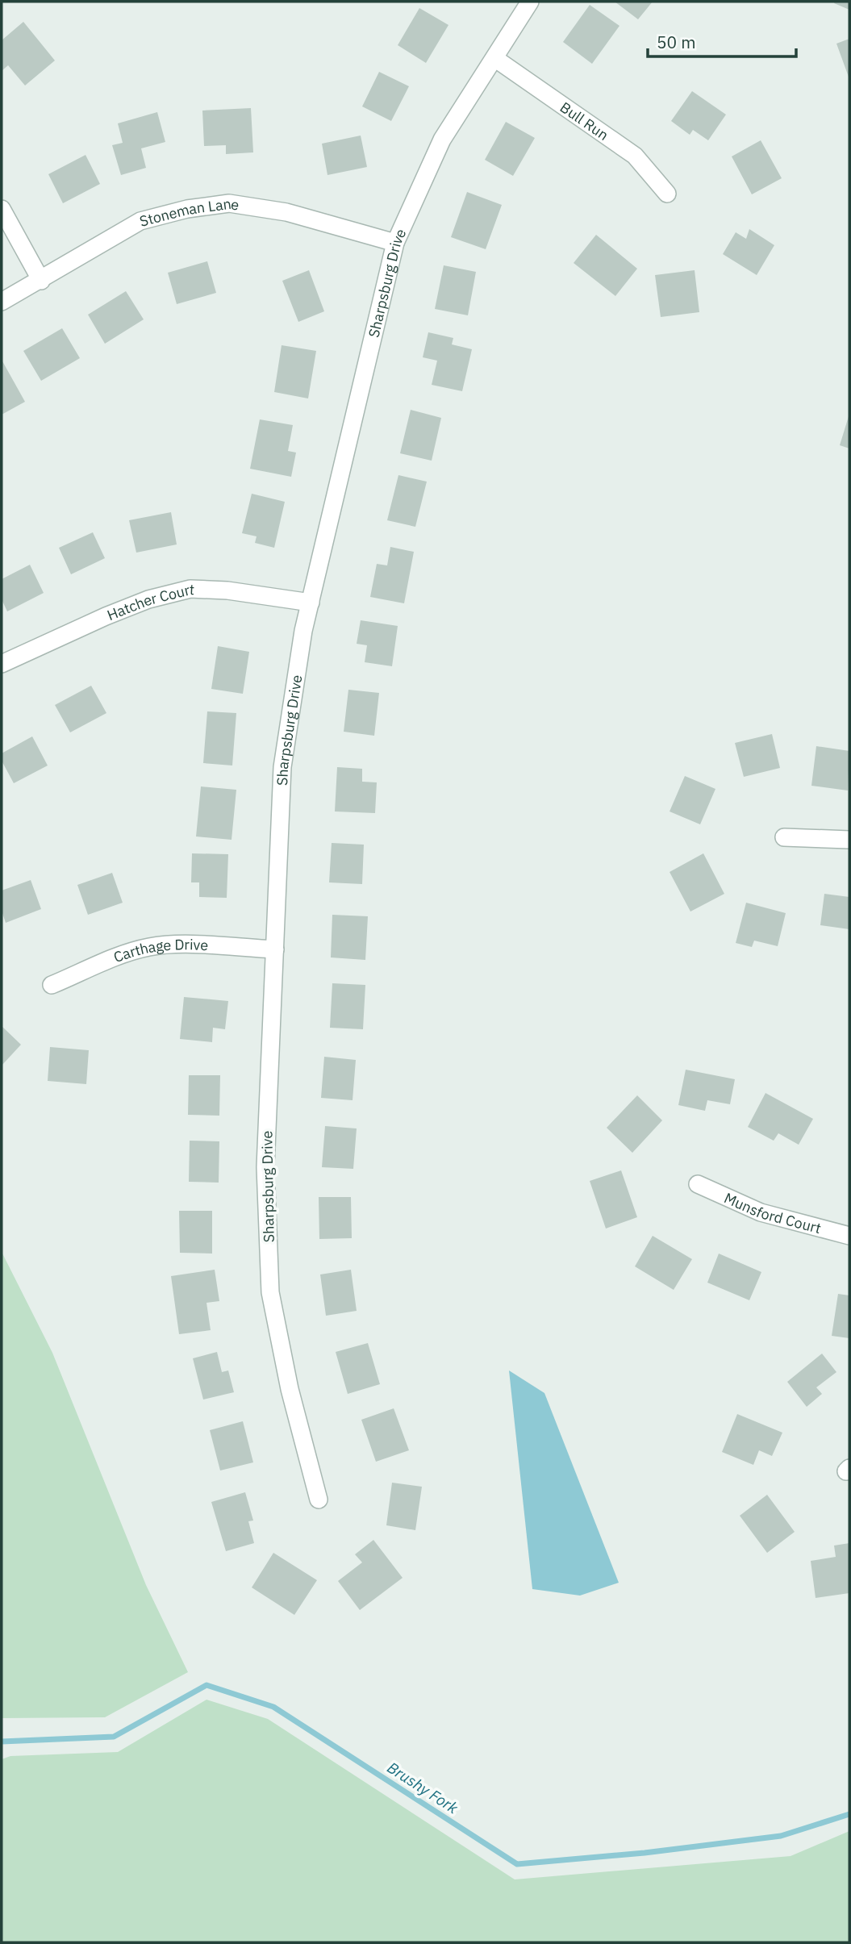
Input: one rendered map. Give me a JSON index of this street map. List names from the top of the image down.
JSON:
{
  "streets": {
    "street": [
      "Bull Run",
      "Stoneman Lane",
      "Sharpsburg Drive",
      "Hatcher Court",
      "Carthage Drive",
      "Munsford Court"
    ]
  },
  "crossings": [
    ["Bull Run", "Sharpsburg Drive"],
    ["Stoneman Lane", "Sharpsburg Drive"],
    ["Sharpsburg Drive", "Hatcher Court"],
    ["Sharpsburg Drive", "Carthage Drive"]
  ],
  "water": ["Brushy Fork"],
  "scale_bar": "50 m"
}
